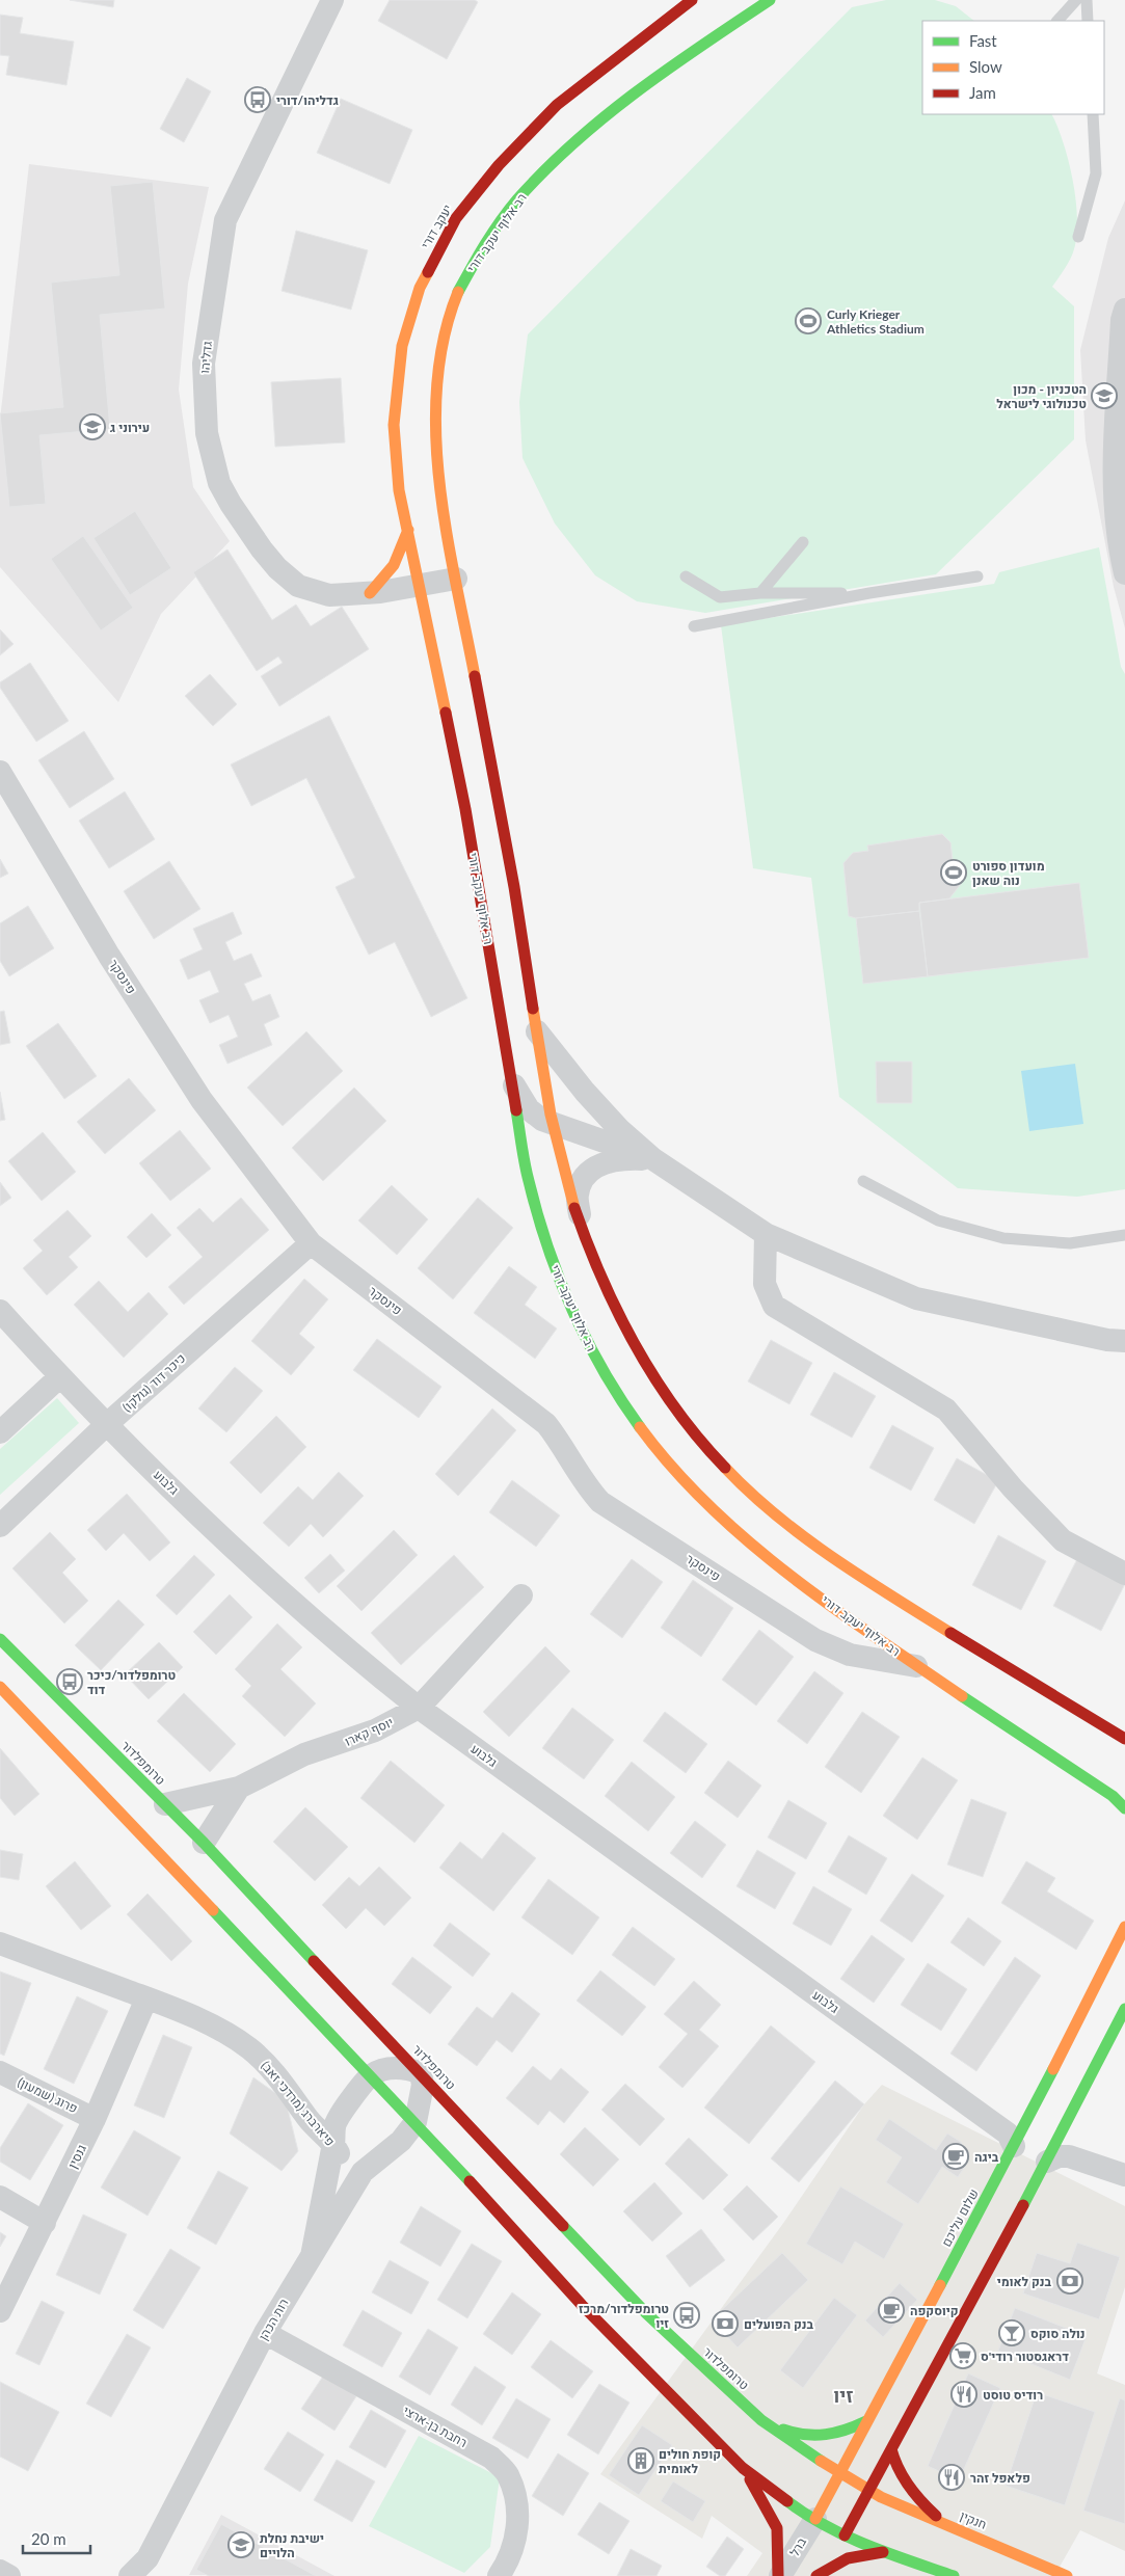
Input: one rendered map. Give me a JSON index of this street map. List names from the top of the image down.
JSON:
{
  "streets": {
    "main road": [
      "יעקב דורי",
      "רב אלוף יעקב דורי",
      "טרומפלדור",
      "שלום עליכם",
      "חנקין"
    ],
    "street": [
      "גדליהו",
      "פינסקר",
      "כיכר דוד (גולקו)",
      "גלבוע",
      "יוסף קארו",
      "פרוג (שמעון)",
      "פיארברג (מרדכי זאב)",
      "גנסין",
      "רות הכהן",
      "רחבת בן-ארצי",
      "ברל"
    ]
  },
  "crossings": [
    ["יעקב דורי", "רב אלוף יעקב דורי"],
    ["רב אלוף יעקב דורי", "גדליהו"],
    ["רב אלוף יעקב דורי", "פינסקר"],
    ["פינסקר", "כיכר דוד (גולקו)"],
    ["כיכר דוד (גולקו)", "גלבוע"],
    ["גלבוע", "יוסף קארו"],
    ["גלבוע", "שלום עליכם"],
    ["יוסף קארו", "טרומפלדור"],
    ["טרומפלדור", "שלום עליכם"],
    ["טרומפלדור", "חנקין"],
    ["פרוג (שמעון)", "גנסין"],
    ["פיארברג (מרדכי זאב)", "גנסין"],
    ["פיארברג (מרדכי זאב)", "רות הכהן"],
    ["שלום עליכם", "ברל"],
    ["רות הכהן", "רחבת בן-ארצי"]
  ],
  "districts": ["זיו"],
  "places": {
    "bus stop": ["גדליהו/דורי", "טרומפלדור/כיכר דוד", "טרומפלדור/מרכז זיו"],
    "sports": ["Curly Krieger Athletics Stadium", "מועדון ספורט נוה שאנן"],
    "school or university": ["הטכניון - מכון טכנולוגי לישראל", "עירוני ג", "ישיבת נחלת הלויים"],
    "cafe": ["ביגה", "קיוסקפה"],
    "bank": ["בנק לאומי", "בנק הפועלים"],
    "bar": ["נולה סוקס"],
    "supermarket": ["דראגסטור רודי'ס"],
    "restaurant": ["רודיס טוסט", "פלאפל זהר"],
    "building": ["קופת חולים לאומית"]
  },
  "legend": ["Fast", "Slow", "Jam"],
  "scale_bar": "20 m"
}
